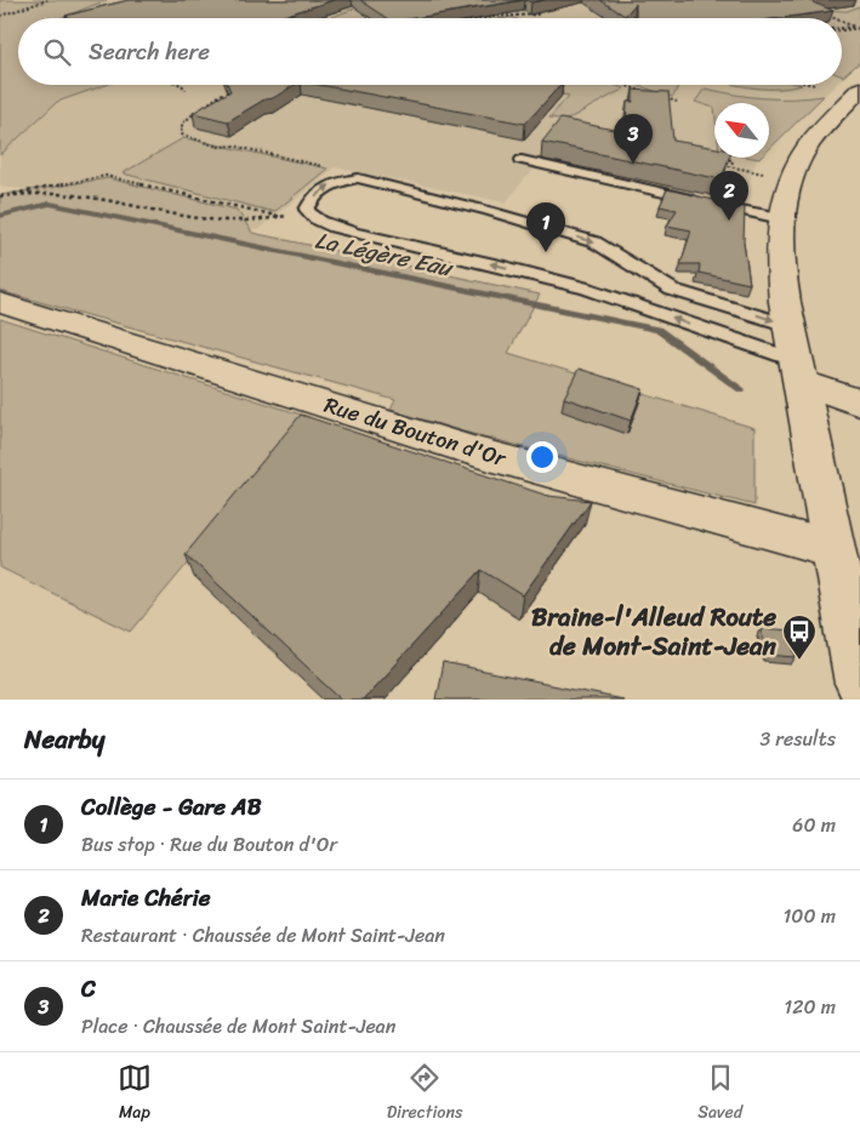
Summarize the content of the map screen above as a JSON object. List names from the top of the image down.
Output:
{
  "streets": {
    "main road": ["Rue du Bouton d'Or"]
  },
  "water": ["La Légère Eau"],
  "places": {
    "bus stop": ["Braine-l'Alleud Route de Mont-Saint-Jean"]
  },
  "north": "top left",
  "page": {
    "search": "Search here",
    "pins": ["3", "2", "1"],
    "heading": ["Nearby", "3 results"],
    "list": [
      {
        "mark": "1",
        "name": "Collège - Gare AB",
        "note": "Bus stop · Rue du Bouton d'Or",
        "value": "60 m"
      },
      {
        "mark": "2",
        "name": "Marie Chérie",
        "note": "Restaurant · Chaussée de Mont Saint-Jean",
        "value": "100 m"
      },
      {
        "mark": "3",
        "name": "C",
        "note": "Place · Chaussée de Mont Saint-Jean",
        "value": "120 m"
      }
    ],
    "nav": ["Map", "Directions", "Saved"]
  }
}
